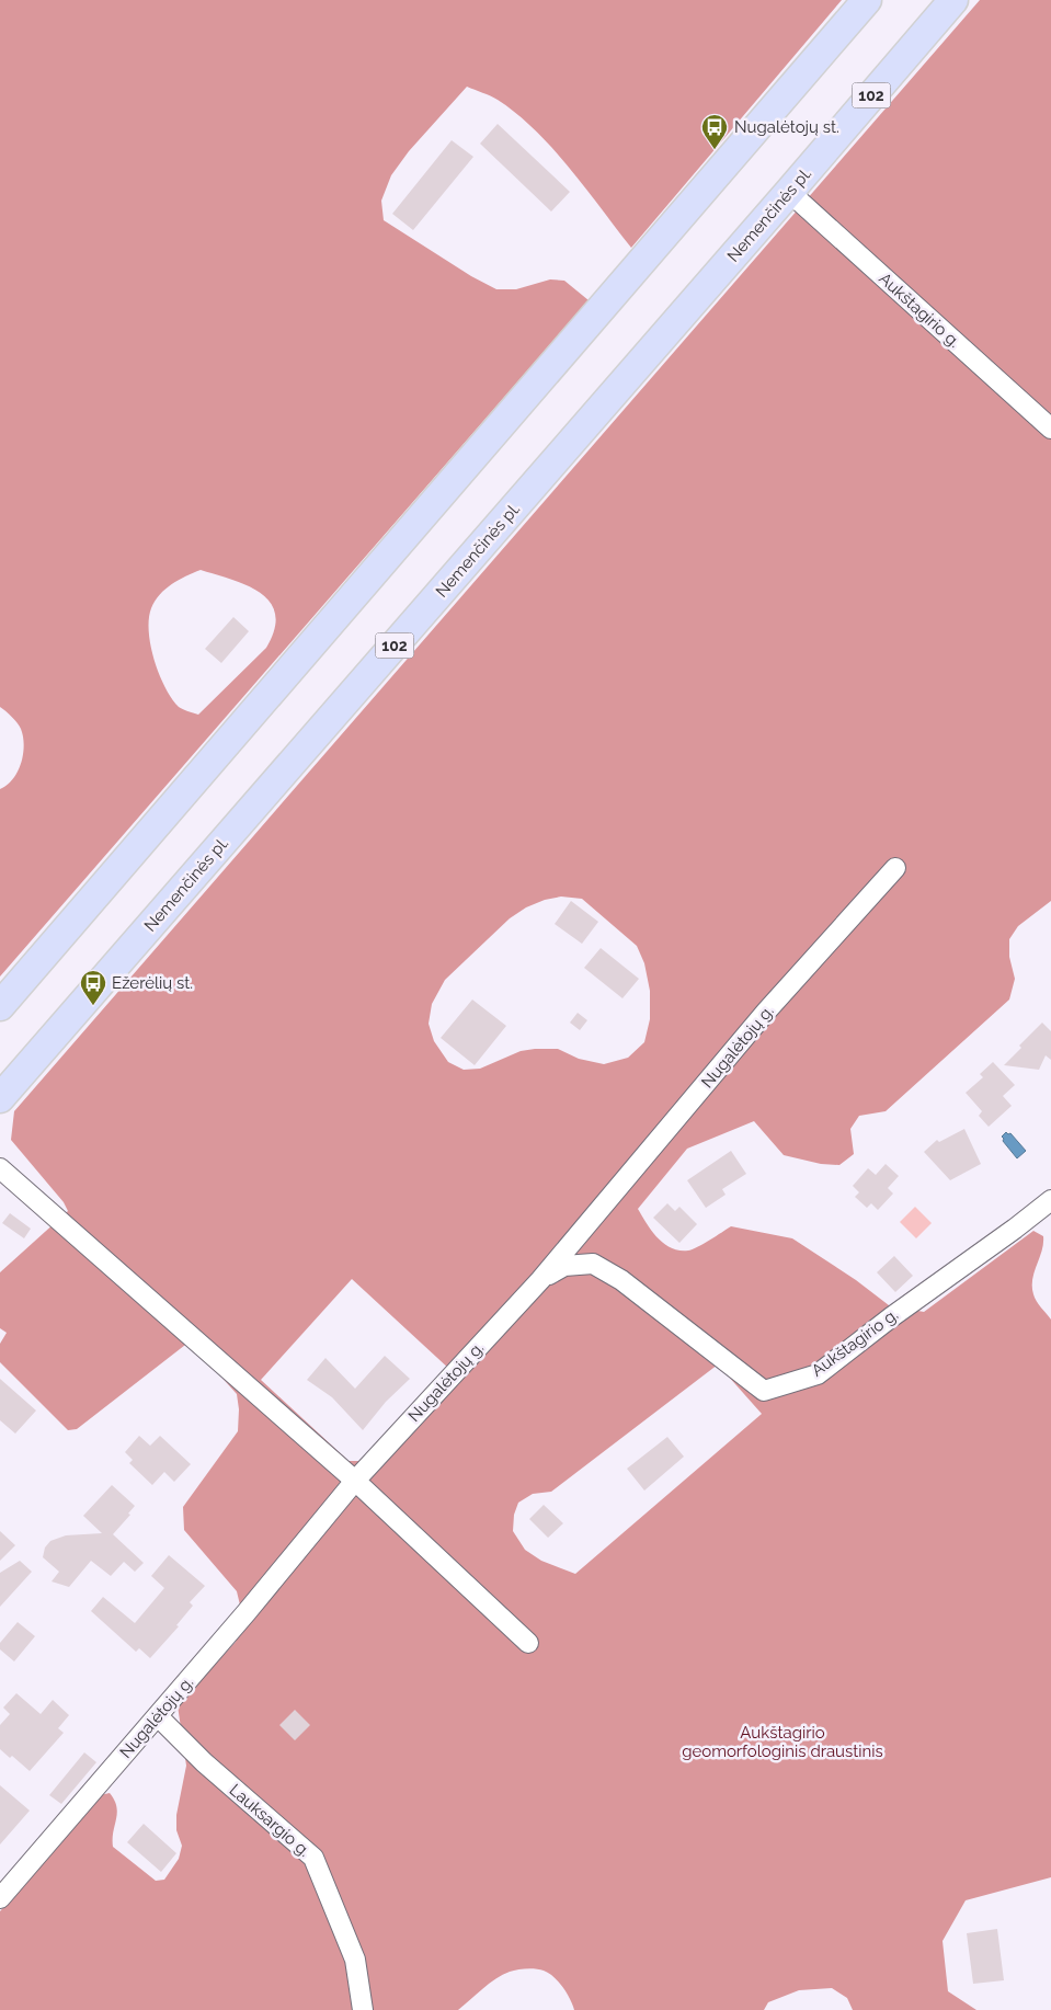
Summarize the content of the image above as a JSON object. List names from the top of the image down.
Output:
{
  "streets": {
    "main road": ["102", "Nemenčinės pl."],
    "street": ["Aukštagirio g.", "Nugalėtojų g.", "Lauksargio g."]
  },
  "crossings": [
    ["Nemenčinės pl.", "Aukštagirio g."],
    ["Aukštagirio g.", "Nugalėtojų g."],
    ["Nugalėtojų g.", "Lauksargio g."]
  ],
  "parks": ["Aukštagirio geomorfologinis draustinis"],
  "places": {
    "bus stop": ["Nugalėtojų st.", "Ežerėlių st."]
  }
}
